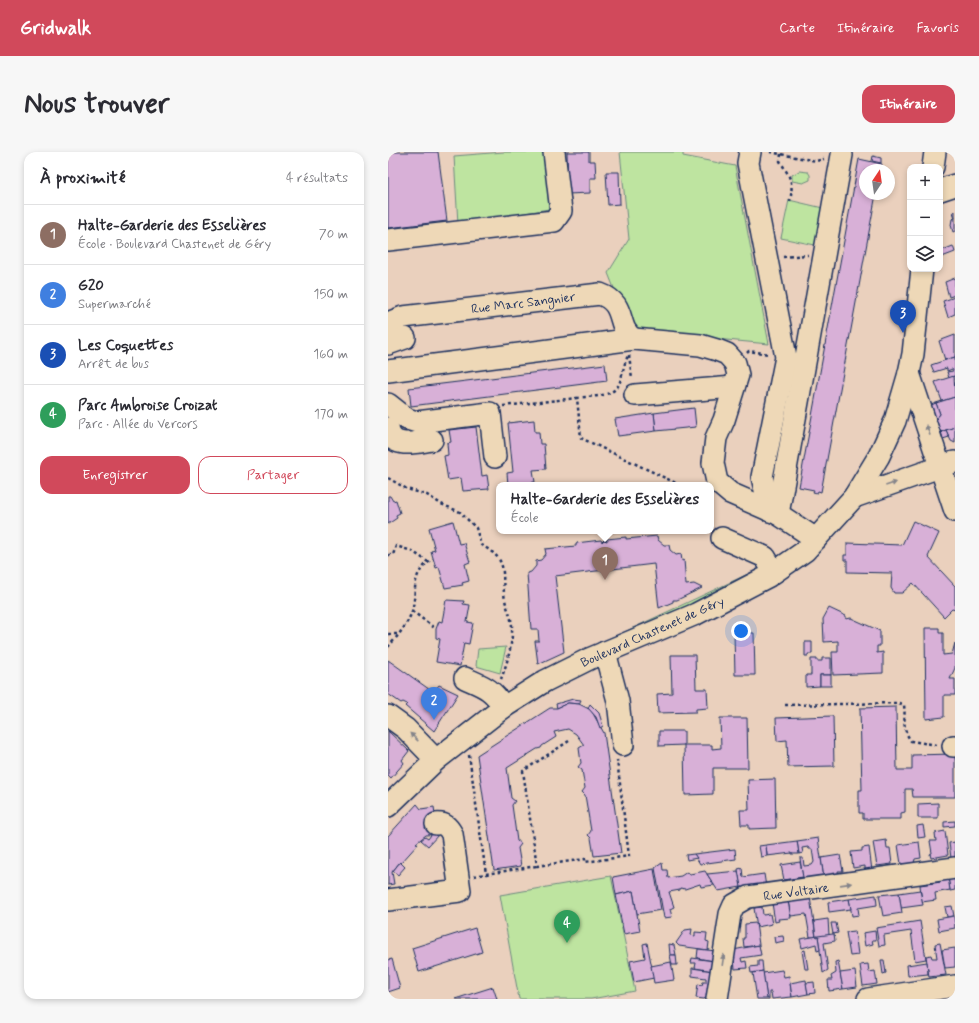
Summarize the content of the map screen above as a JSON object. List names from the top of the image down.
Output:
{
  "streets": {
    "street": ["Rue Marc Sangnier", "Boulevard Chastenet de Géry", "Rue Voltaire"]
  },
  "one_way": ["Rue Voltaire"],
  "north": "top",
  "page": {
    "header": "Gridwalk",
    "nav": ["Carte", "Itinéraire", "Favoris"],
    "buttons": [
      "Itinéraire",
      ["Enregistrer", "Partager"]
    ],
    "title": "Nous trouver",
    "heading": ["À proximité", "4 résultats"],
    "map_buttons": ["+", "−"],
    "list": [
      {
        "mark": "1",
        "name": "Halte-Garderie des Esselières",
        "note": "École · Boulevard Chastenet de Géry",
        "value": "70 m"
      },
      {
        "mark": "2",
        "name": "G20",
        "note": "Supermarché",
        "value": "150 m"
      },
      {
        "mark": "3",
        "name": "Les Coquettes",
        "note": "Arrêt de bus",
        "value": "160 m"
      },
      {
        "mark": "4",
        "name": "Parc Ambroise Croizat",
        "note": "Parc · Allée du Vercors",
        "value": "170 m"
      }
    ],
    "pins": [
      "3",
      "1",
      "2",
      "4"
    ],
    "popup": ["Halte-Garderie des Esselières", "École"]
  }
}
